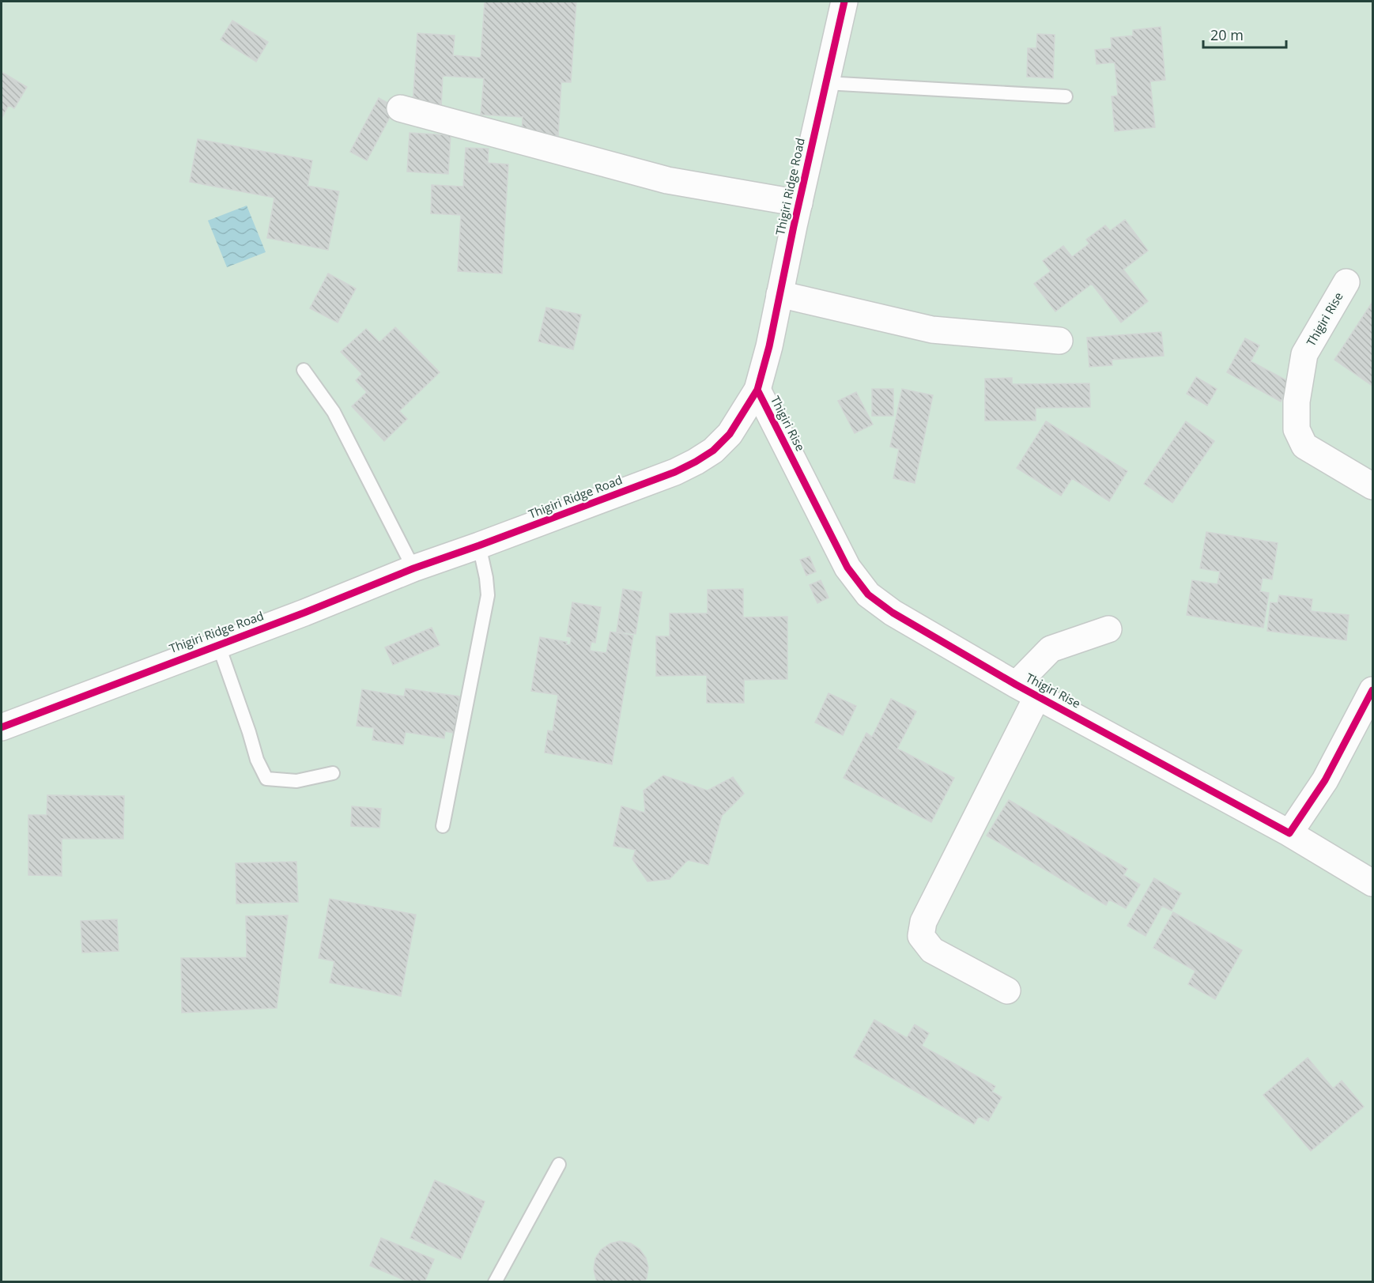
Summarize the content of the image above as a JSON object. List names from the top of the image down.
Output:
{
  "streets": {
    "street": ["Thigiri Ridge Road", "Thigiri Rise"]
  },
  "crossings": [
    ["Thigiri Ridge Road", "Thigiri Rise"]
  ],
  "scale_bar": "20 m"
}
